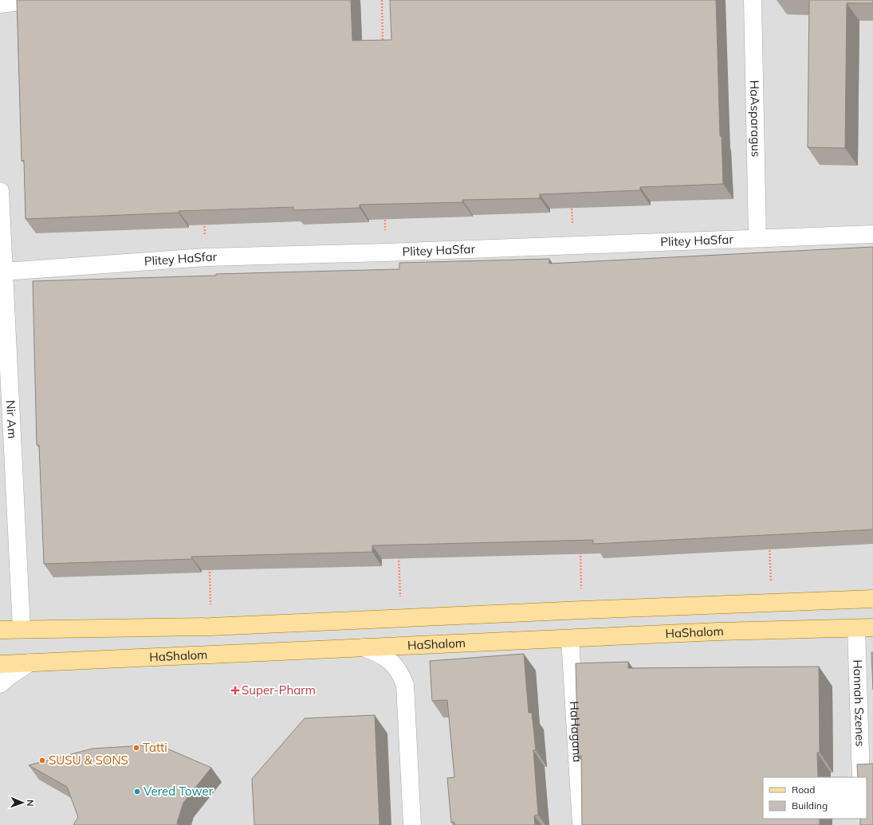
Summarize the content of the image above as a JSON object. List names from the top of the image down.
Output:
{
  "streets": {
    "main road": ["HaShalom"],
    "street": [
      "HaAsparagus",
      "Plitey HaSfar",
      "Nir Am",
      "Hannah Szenes",
      "HaHagana"
    ]
  },
  "crossings": [
    ["HaAsparagus", "Plitey HaSfar"],
    ["Plitey HaSfar", "Nir Am"],
    ["HaShalom", "Hannah Szenes"],
    ["HaShalom", "HaHagana"]
  ],
  "places": {
    "health": ["Super-Pharm"],
    "other": ["Tatti", "SUSU & SONS", "Vered Tower"]
  },
  "legend": ["Road", "Building"],
  "north": "right"
}
